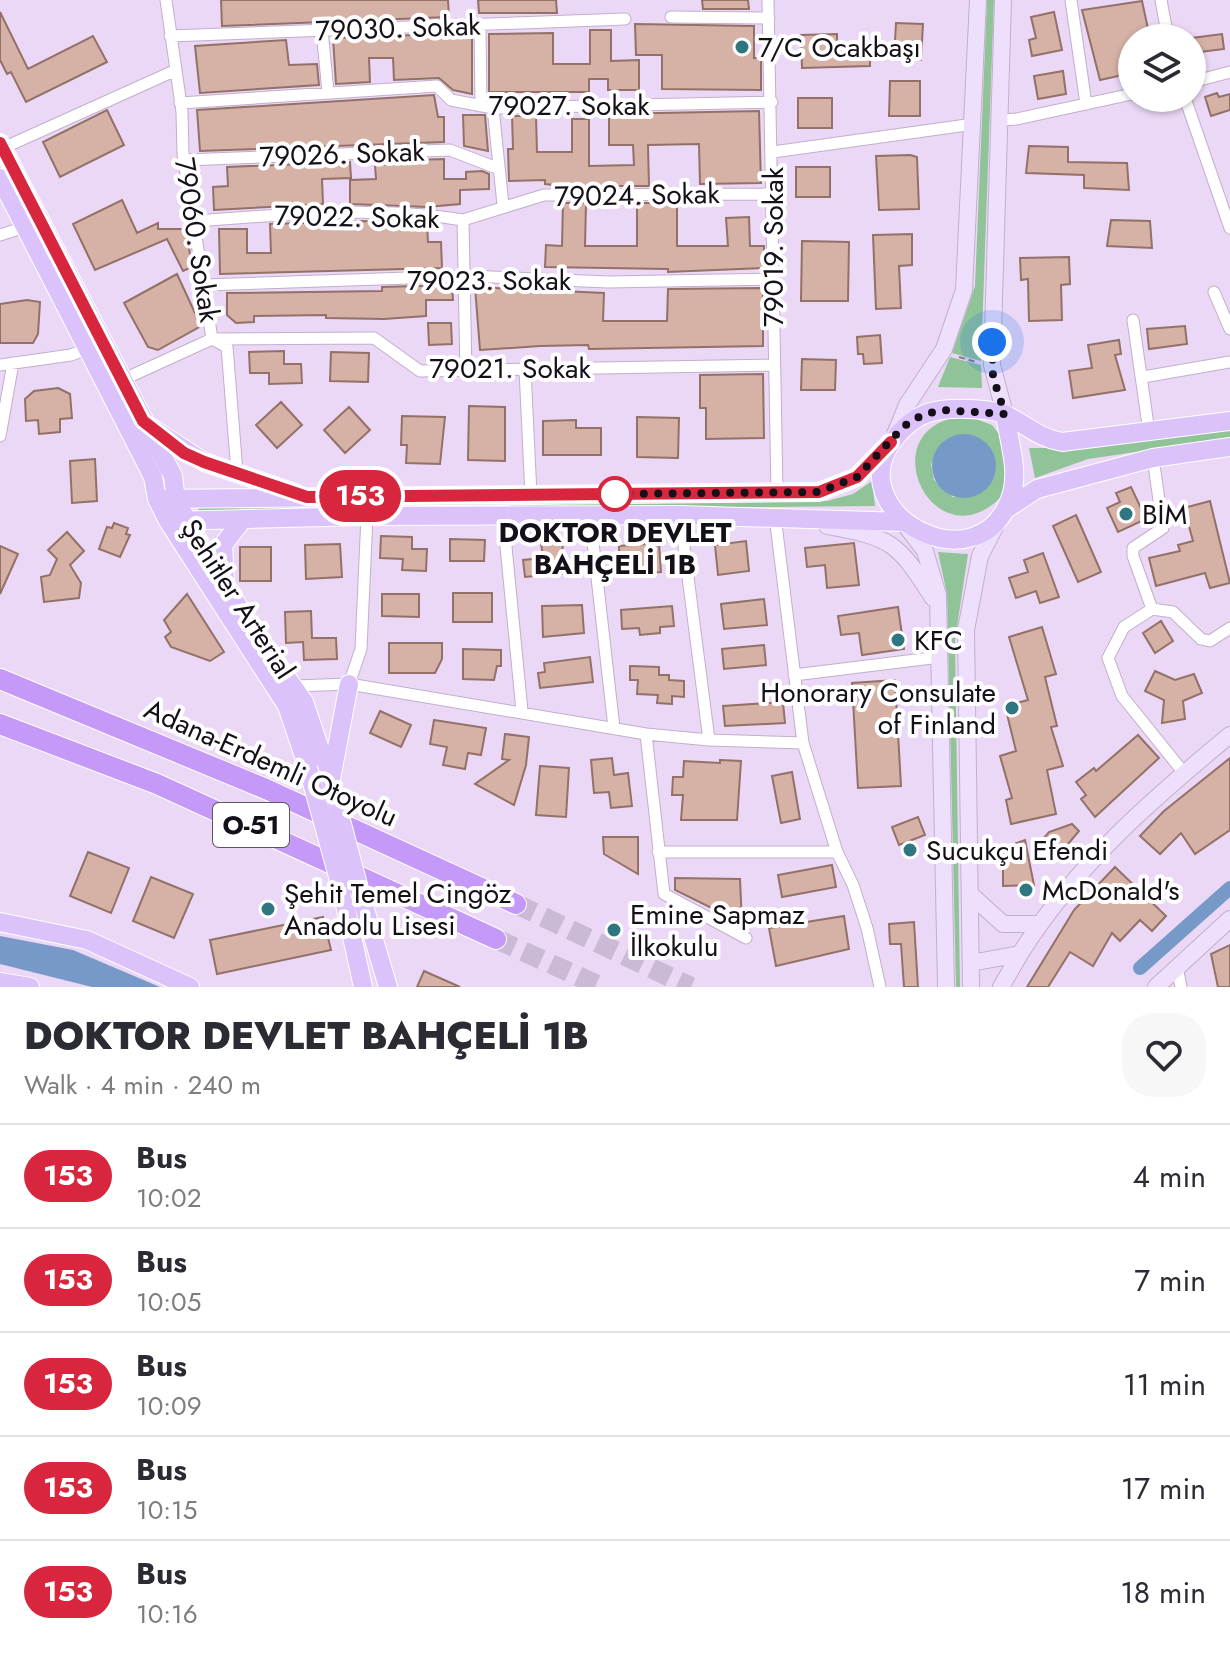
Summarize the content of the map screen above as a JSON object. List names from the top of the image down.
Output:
{
  "streets": {
    "highway": ["Adana-Erdemli Otoyolu", "O-51"],
    "main road": ["Şehitler Arterial"],
    "street": [
      "79030. Sokak",
      "79027. Sokak",
      "79026. Sokak",
      "79024. Sokak",
      "79022. Sokak",
      "79060. Sokak",
      "79019. Sokak",
      "79023. Sokak",
      "79021. Sokak"
    ]
  },
  "crossings": [
    ["79030. Sokak", "79060. Sokak"],
    ["79027. Sokak", "79060. Sokak"],
    ["79027. Sokak", "79019. Sokak"],
    ["79026. Sokak", "79060. Sokak"],
    ["79024. Sokak", "79022. Sokak"],
    ["79024. Sokak", "79019. Sokak"],
    ["79022. Sokak", "79060. Sokak"],
    ["79022. Sokak", "79023. Sokak"],
    ["79022. Sokak", "79021. Sokak"],
    ["79060. Sokak", "79023. Sokak"],
    ["79060. Sokak", "79021. Sokak"],
    ["79019. Sokak", "79023. Sokak"],
    ["79019. Sokak", "79021. Sokak"],
    ["79021. Sokak", "Şehitler Arterial"]
  ],
  "places": [
    "7/C Ocakbaşı",
    "DOKTOR DEVLET BAHÇELİ 1B",
    "BİM",
    "KFC",
    "Honorary Consulate of Finland",
    "Sucukçu Efendi",
    "McDonald's",
    "Şehit Temel Cingöz Anadolu Lisesi",
    "Emine Sapmaz İlkokulu"
  ],
  "lines": ["bus line 153"],
  "page": {
    "on_map": "153",
    "heading": ["DOKTOR DEVLET BAHÇELİ 1B", "Walk · 4 min · 240 m"],
    "list": [
      {
        "mark": "153",
        "name": "Bus",
        "note": "10:02",
        "value": "4 min"
      },
      {
        "mark": "153",
        "name": "Bus",
        "note": "10:05",
        "value": "7 min"
      },
      {
        "mark": "153",
        "name": "Bus",
        "note": "10:09",
        "value": "11 min"
      },
      {
        "mark": "153",
        "name": "Bus",
        "note": "10:15",
        "value": "17 min"
      },
      {
        "mark": "153",
        "name": "Bus",
        "note": "10:16",
        "value": "18 min"
      }
    ]
  }
}
